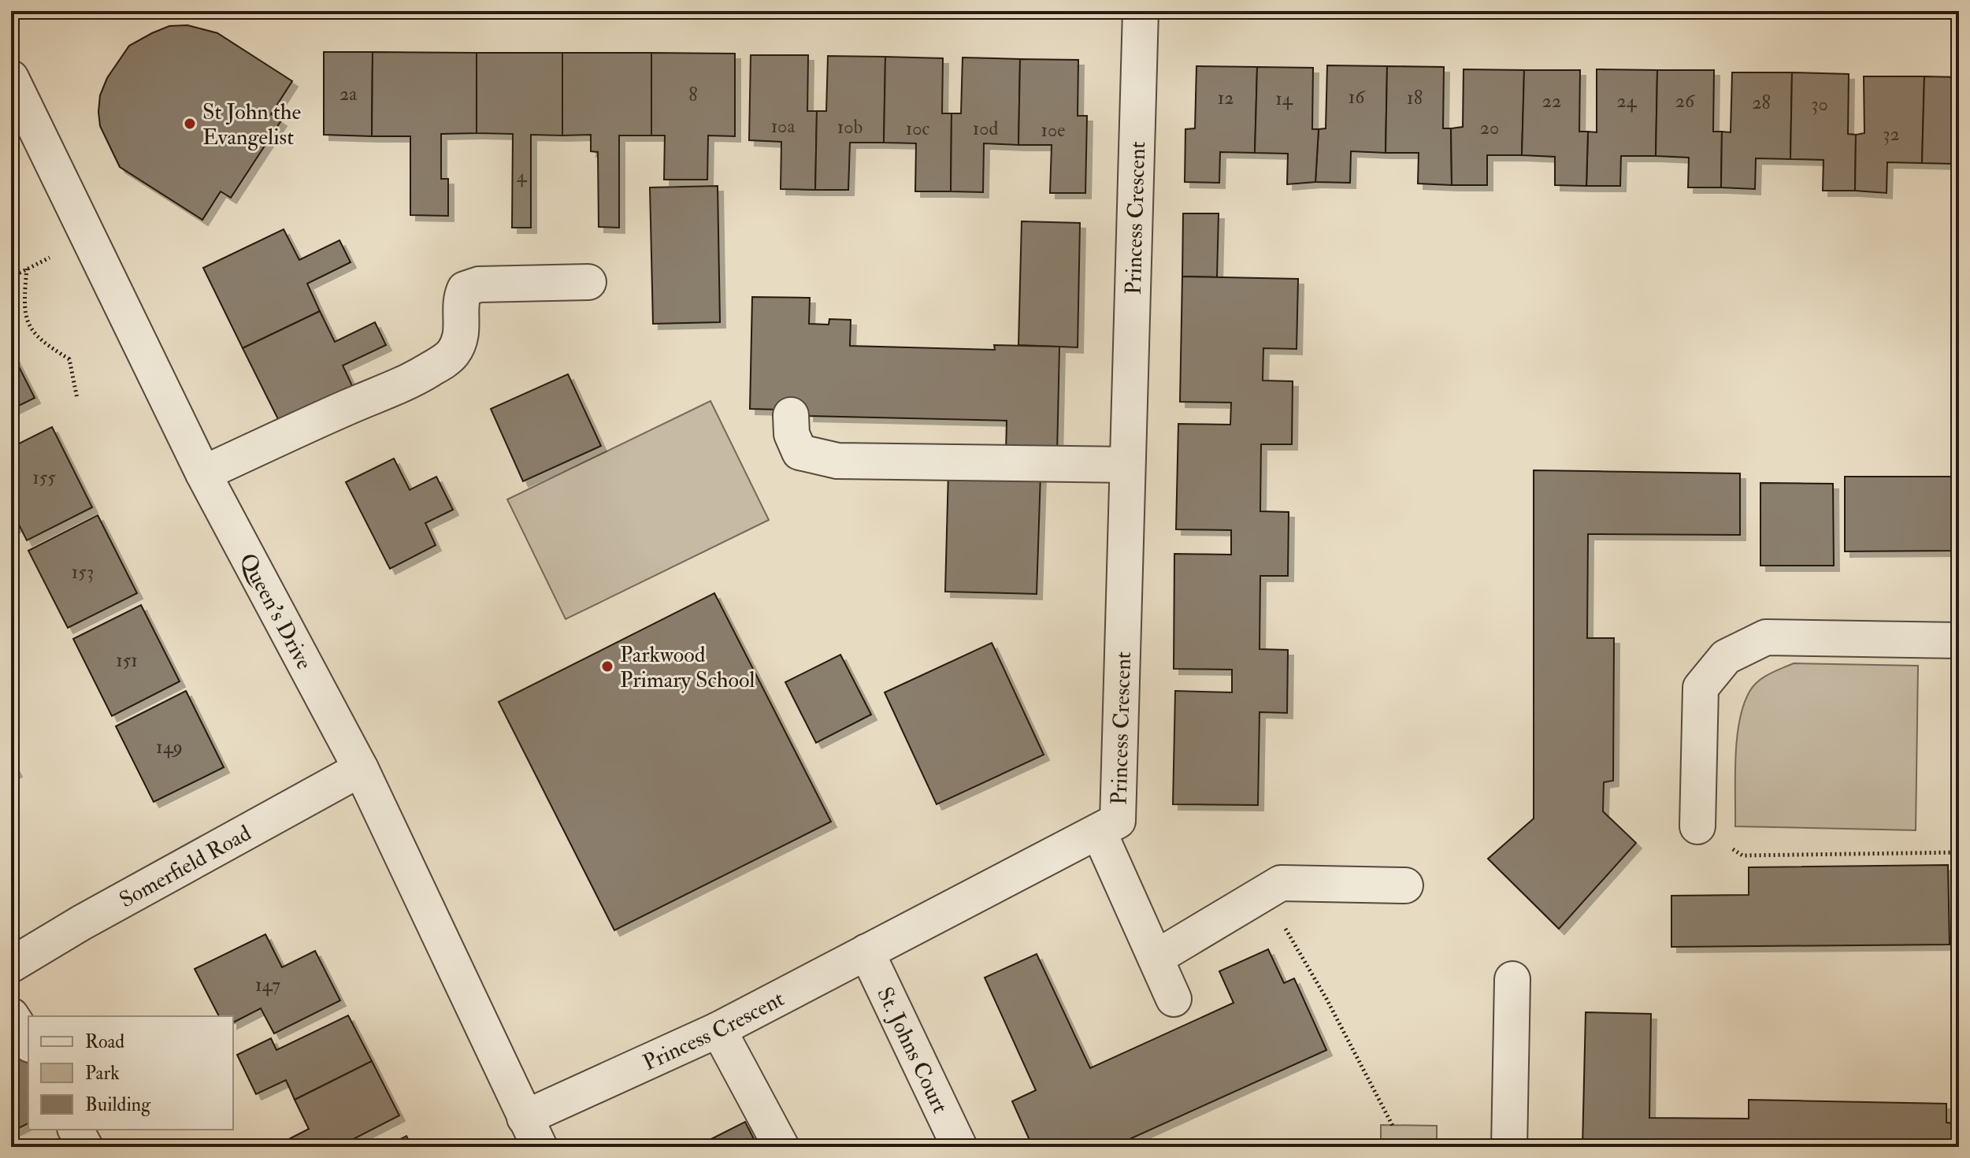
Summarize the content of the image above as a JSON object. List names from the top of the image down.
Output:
{
  "streets": {
    "street": [
      "Princess Crescent",
      "Queen's Drive",
      "Somerfield Road",
      "St. Johns Court"
    ]
  },
  "crossings": [
    ["Princess Crescent", "Queen's Drive"],
    ["Princess Crescent", "St. Johns Court"],
    ["Queen's Drive", "Somerfield Road"]
  ],
  "places": ["St John the Evangelist", "Parkwood Primary School"],
  "house_numbers": [
    "2a",
    "8",
    "16",
    "12",
    "18",
    "14",
    "22",
    "24",
    "26",
    "28",
    "30",
    "10a",
    "10b",
    "20",
    "10c",
    "10d",
    "10e",
    "32",
    "4",
    "155",
    "153",
    "151",
    "149",
    "147"
  ],
  "legend": ["Road", "Park", "Building"]
}
